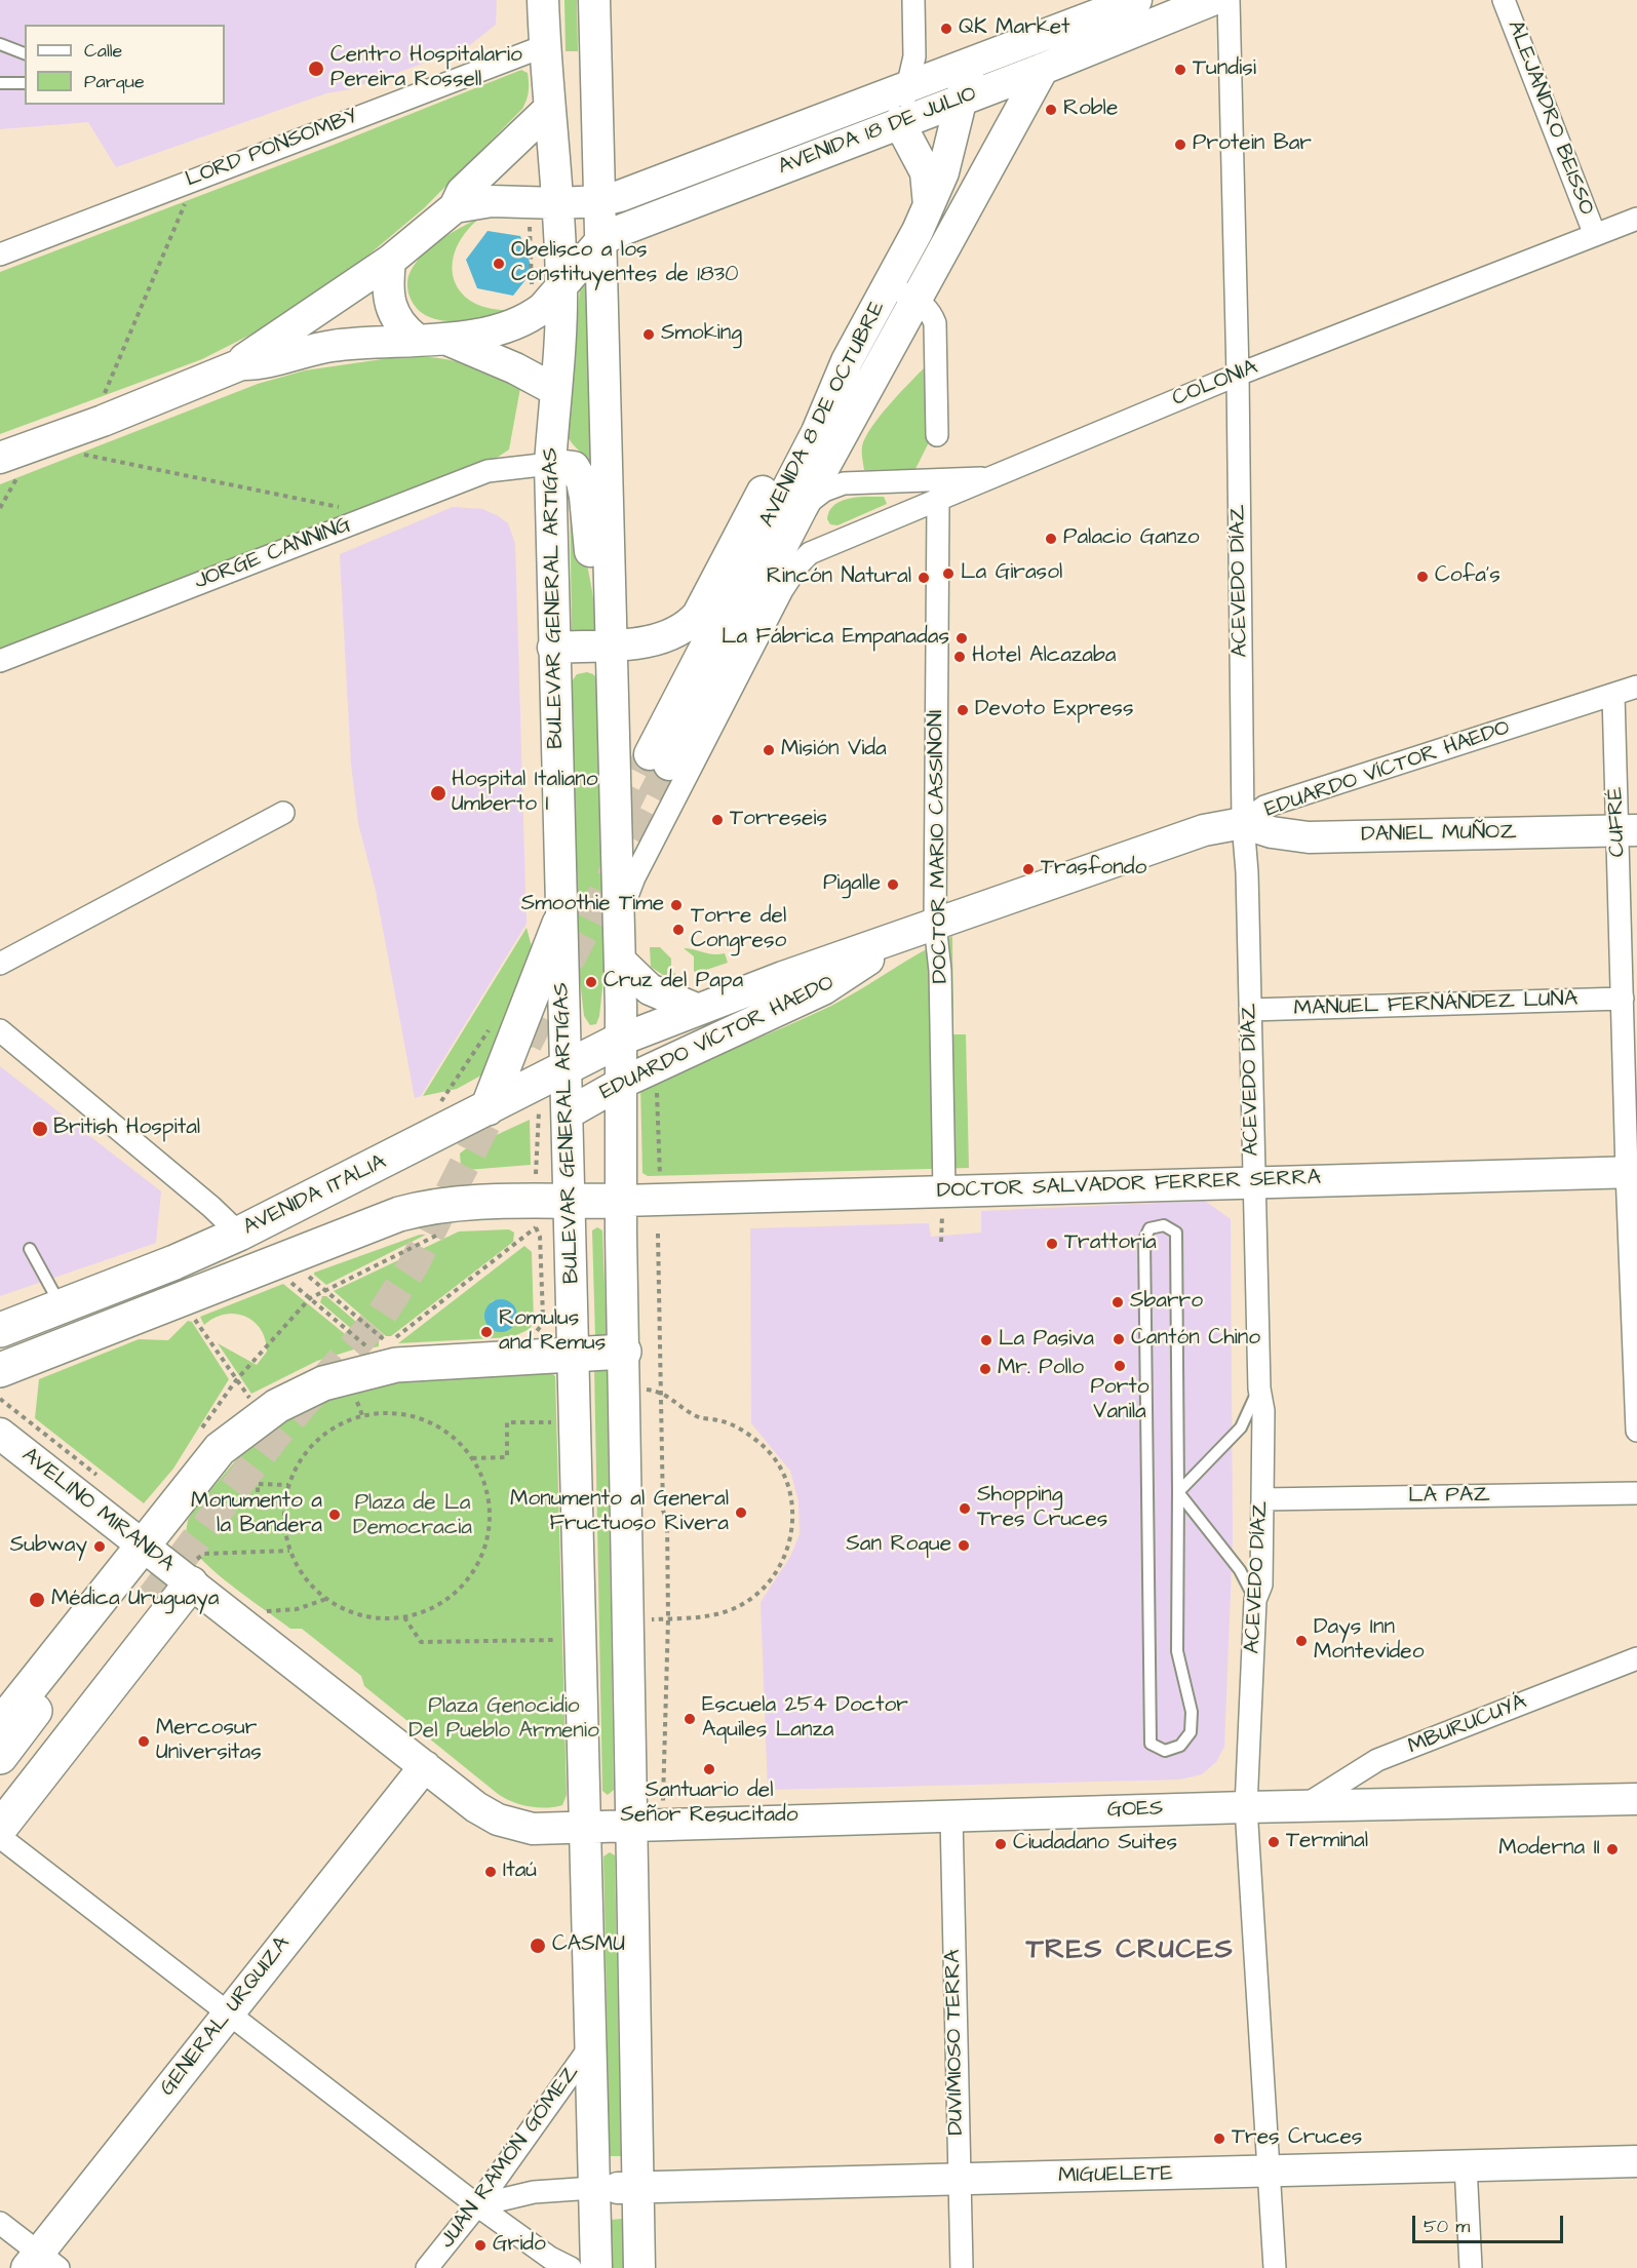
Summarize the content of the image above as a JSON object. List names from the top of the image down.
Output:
{
  "streets": {
    "main road": [
      "AVENIDA 18 DE JULIO",
      "AVENIDA 8 DE OCTUBRE",
      "BULEVAR GENERAL ARTIGAS",
      "EDUARDO VÍCTOR HAEDO",
      "DANIEL MUÑOZ",
      "DOCTOR SALVADOR FERRER SERRA",
      "AVENIDA ITALIA",
      "AVELINO MIRANDA",
      "GOES",
      "GENERAL URQUIZA",
      "MIGUELETE"
    ],
    "street": [
      "ALEJANDRO BEISSO",
      "LORD PONSOMBY",
      "COLONIA",
      "JORGE CANNING",
      "ACEVEDO DÍAZ",
      "CUFRÉ",
      "DOCTOR MARIO CASSINONI",
      "MANUEL FERNÁNDEZ LUNA",
      "LA PAZ",
      "MBURUCUYÁ",
      "DUVIMIOSO TERRA",
      "JUAN RAMÓN GÓMEZ"
    ]
  },
  "crossings": [
    ["ALEJANDRO BEISSO", "COLONIA"],
    ["AVENIDA 18 DE JULIO", "AVENIDA 8 DE OCTUBRE"],
    ["AVENIDA 18 DE JULIO", "BULEVAR GENERAL ARTIGAS"],
    ["LORD PONSOMBY", "BULEVAR GENERAL ARTIGAS"],
    ["COLONIA", "AVENIDA 8 DE OCTUBRE"],
    ["COLONIA", "ACEVEDO DÍAZ"],
    ["COLONIA", "DOCTOR MARIO CASSINONI"],
    ["JORGE CANNING", "BULEVAR GENERAL ARTIGAS"],
    ["ACEVEDO DÍAZ", "EDUARDO VÍCTOR HAEDO"],
    ["ACEVEDO DÍAZ", "DANIEL MUÑOZ"],
    ["ACEVEDO DÍAZ", "MANUEL FERNÁNDEZ LUNA"],
    ["ACEVEDO DÍAZ", "DOCTOR SALVADOR FERRER SERRA"],
    ["ACEVEDO DÍAZ", "LA PAZ"],
    ["ACEVEDO DÍAZ", "GOES"],
    ["ACEVEDO DÍAZ", "MIGUELETE"],
    ["BULEVAR GENERAL ARTIGAS", "EDUARDO VÍCTOR HAEDO"],
    ["BULEVAR GENERAL ARTIGAS", "AVENIDA ITALIA"],
    ["BULEVAR GENERAL ARTIGAS", "AVELINO MIRANDA"],
    ["BULEVAR GENERAL ARTIGAS", "JUAN RAMÓN GÓMEZ"],
    ["BULEVAR GENERAL ARTIGAS", "MIGUELETE"],
    ["EDUARDO VÍCTOR HAEDO", "CUFRÉ"],
    ["EDUARDO VÍCTOR HAEDO", "DANIEL MUÑOZ"],
    ["EDUARDO VÍCTOR HAEDO", "DOCTOR MARIO CASSINONI"],
    ["EDUARDO VÍCTOR HAEDO", "AVENIDA ITALIA"],
    ["CUFRÉ", "DANIEL MUÑOZ"],
    ["CUFRÉ", "MANUEL FERNÁNDEZ LUNA"],
    ["CUFRÉ", "DOCTOR SALVADOR FERRER SERRA"],
    ["DOCTOR MARIO CASSINONI", "DOCTOR SALVADOR FERRER SERRA"],
    ["DOCTOR SALVADOR FERRER SERRA", "AVENIDA ITALIA"],
    ["AVELINO MIRANDA", "GOES"],
    ["AVELINO MIRANDA", "GENERAL URQUIZA"],
    ["MBURUCUYÁ", "GOES"],
    ["GOES", "DUVIMIOSO TERRA"],
    ["DUVIMIOSO TERRA", "MIGUELETE"]
  ],
  "districts": ["TRES CRUCES"],
  "parks": ["Plaza de La Democracia", "Plaza Genocidio Del Pueblo Armenio"],
  "places": [
    "QK Market",
    "Centro Hospitalario Pereira Rossell",
    "Tundisi",
    "Roble",
    "Protein Bar",
    "Obelisco a los Constituyentes de 1830",
    "Smoking",
    "Palacio Ganzo",
    "La Girasol",
    "Cofa's",
    "Rincón Natural",
    "La Fábrica Empanadas",
    "Hotel Alcazaba",
    "Devoto Express",
    "Misión Vida",
    "Hospital Italiano Umberto I",
    "Torreseis",
    "Trasfondo",
    "Pigalle",
    "Smoothie Time",
    "Torre del Congreso",
    "Cruz del Papa",
    "British Hospital",
    "Trattoria",
    "Sbarro",
    "Romulus and Remus",
    "Cantón Chino",
    "La Pasiva",
    "Porto Vanila",
    "Mr. Pollo",
    "Shopping Tres Cruces",
    "Monumento al General Fructuoso Rivera",
    "Monumento a la Bandera",
    "San Roque",
    "Subway",
    "Médica Uruguaya",
    "Days Inn Montevideo",
    "Escuela 254 Doctor Aquiles Lanza",
    "Mercosur Universitas",
    "Santuario del Señor Resucitado",
    "Terminal",
    "Ciudadano Suites",
    "Moderna II",
    "Itaú",
    "CASMU",
    "Tres Cruces",
    "Grido"
  ],
  "legend": ["Calle", "Parque"],
  "scale_bar": "50 m"
}
